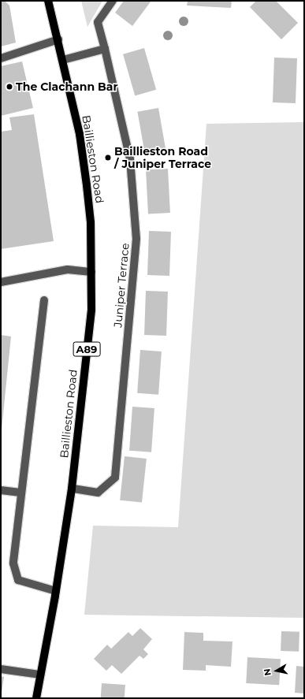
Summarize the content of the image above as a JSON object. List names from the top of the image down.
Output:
{
  "streets": {
    "main road": ["Baillieston Road", "A89"],
    "street": ["Juniper Terrace"]
  },
  "crossings": [
    ["Baillieston Road", "Juniper Terrace"]
  ],
  "places": ["The Clachann Bar", "Baillieston Road / Juniper Terrace"],
  "north": "left"
}
